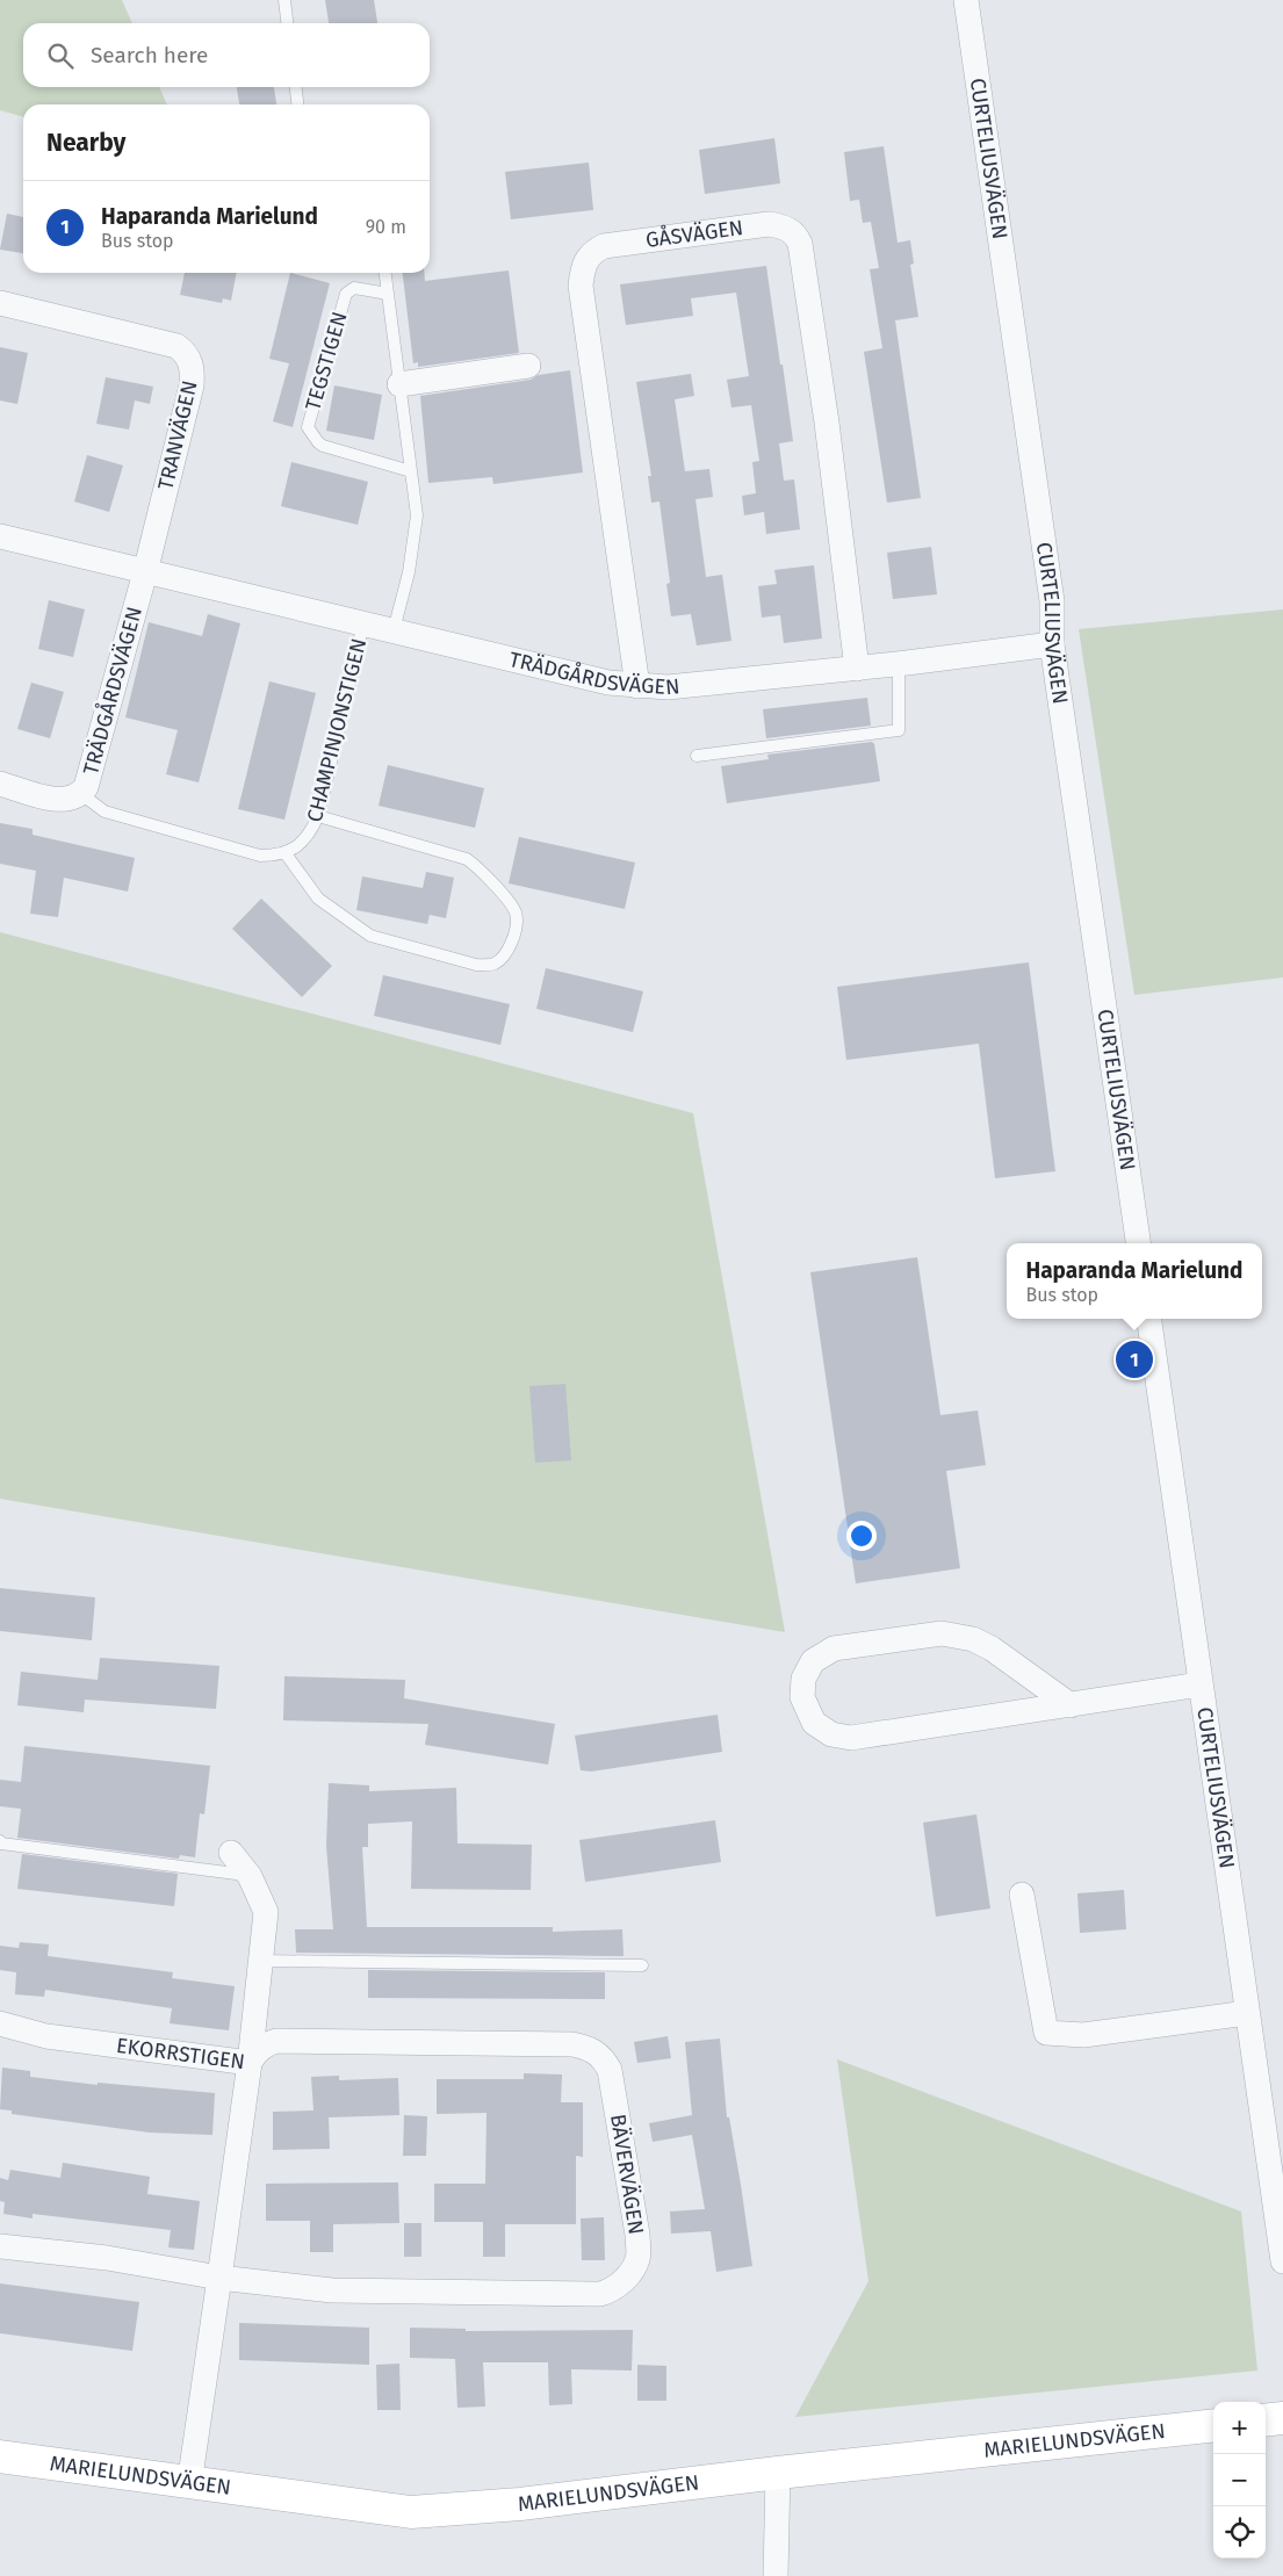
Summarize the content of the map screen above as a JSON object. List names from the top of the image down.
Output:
{
  "streets": {
    "street": [
      "CURTELIUSVÄGEN",
      "GÅSVÄGEN",
      "TRANVÄGEN",
      "TRÄDGÅRDSVÄGEN",
      "EKORRSTIGEN",
      "BÄVERVÄGEN",
      "MARIELUNDSVÄGEN"
    ],
    "lane": ["TEGSTIGEN", "CHAMPINJONSTIGEN"]
  },
  "crossings": [
    ["CURTELIUSVÄGEN", "TRÄDGÅRDSVÄGEN"],
    ["GÅSVÄGEN", "TRÄDGÅRDSVÄGEN"],
    ["TRANVÄGEN", "TRÄDGÅRDSVÄGEN"],
    ["TRÄDGÅRDSVÄGEN", "CHAMPINJONSTIGEN"],
    ["EKORRSTIGEN", "BÄVERVÄGEN"],
    ["EKORRSTIGEN", "MARIELUNDSVÄGEN"]
  ],
  "page": {
    "search": "Search here",
    "heading": "Nearby",
    "list": [
      {
        "mark": "1",
        "name": "Haparanda Marielund",
        "note": "Bus stop",
        "value": "90 m"
      }
    ],
    "popup": ["Haparanda Marielund", "Bus stop"],
    "pins": "1",
    "map_buttons": ["+", "−"]
  }
}
